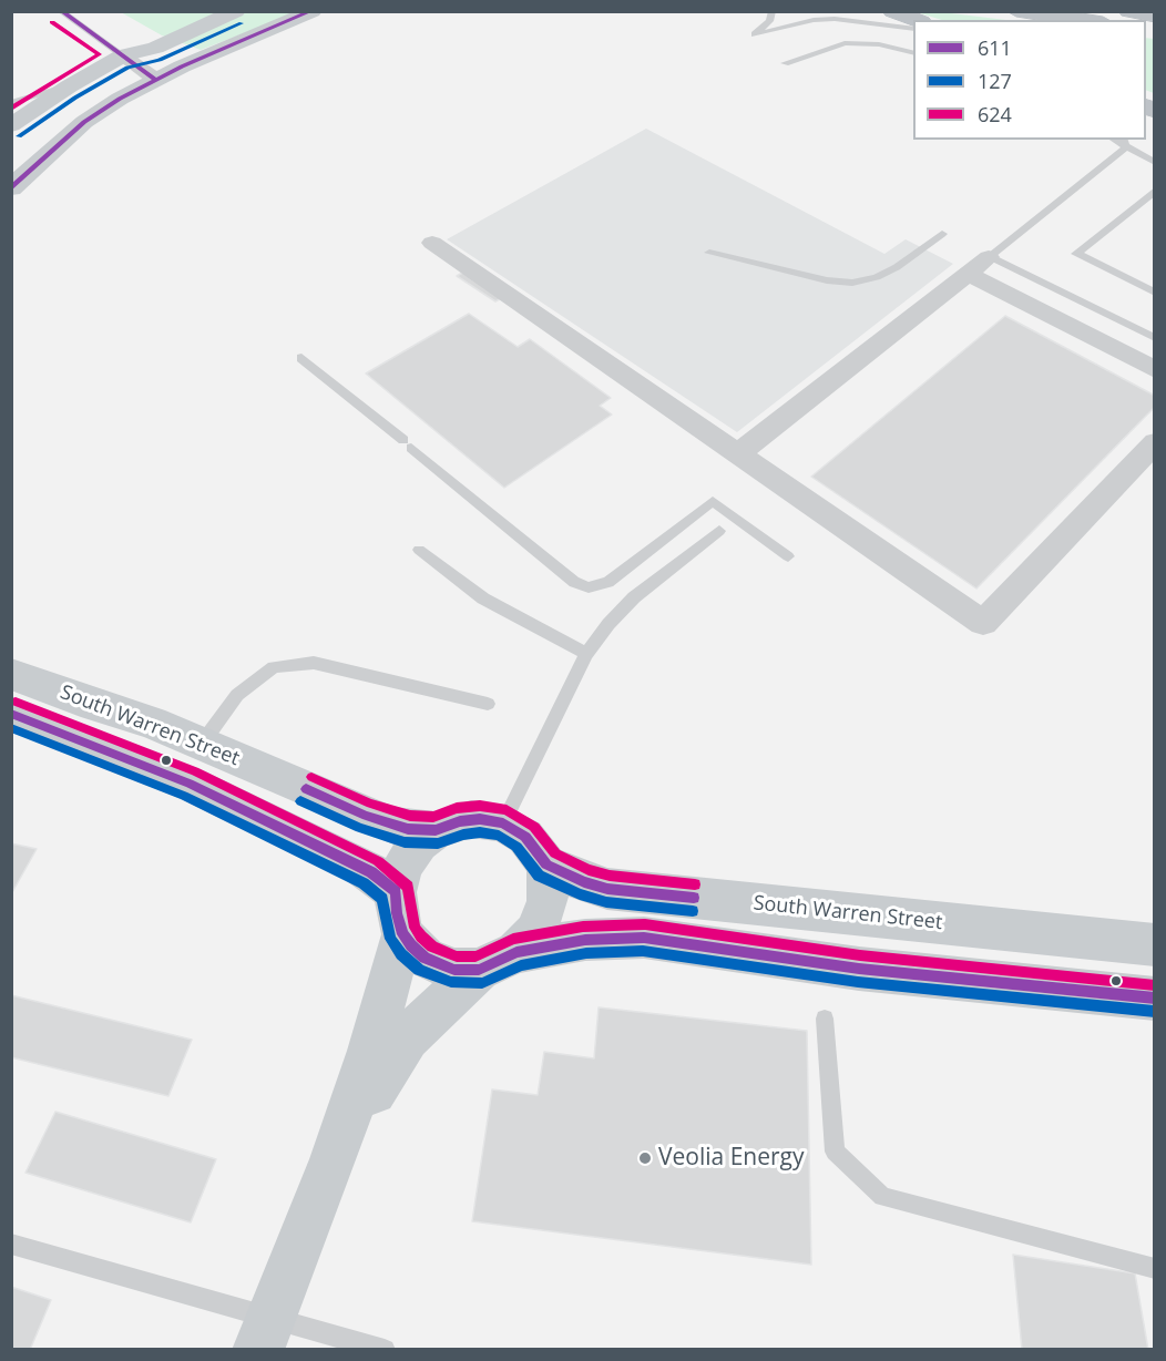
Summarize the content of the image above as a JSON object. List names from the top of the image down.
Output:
{
  "streets": {
    "main road": ["South Warren Street"]
  },
  "places": ["Veolia Energy"],
  "lines": ["transit line 611", "transit line 624", "transit line 127"],
  "legend": ["611", "127", "624"]
}
